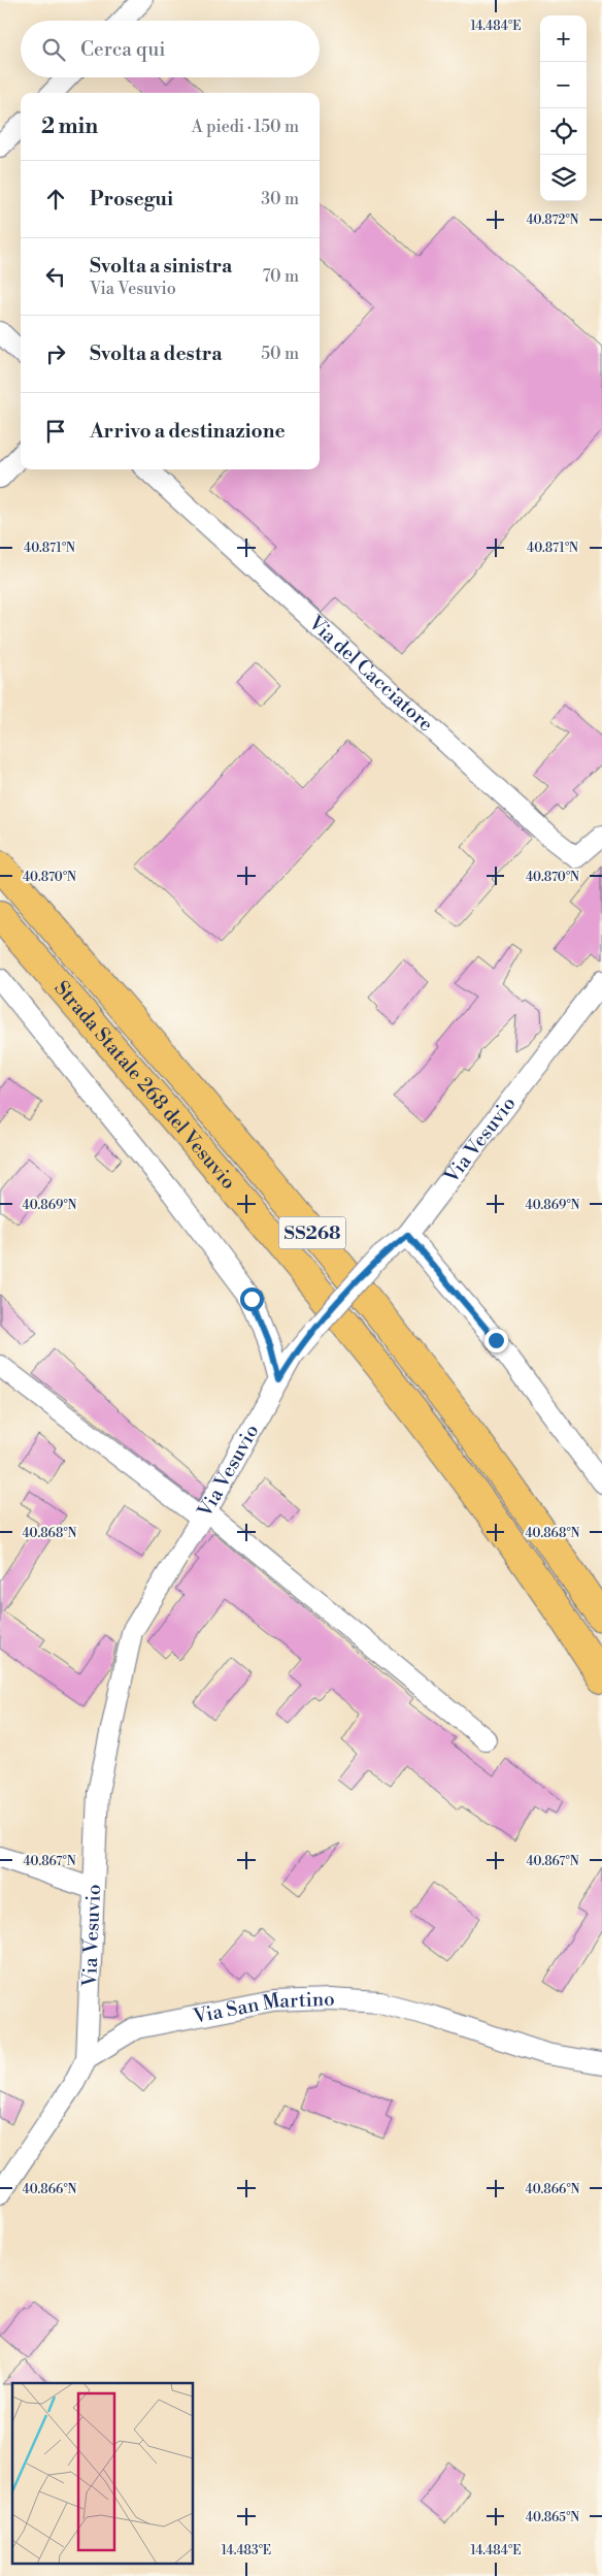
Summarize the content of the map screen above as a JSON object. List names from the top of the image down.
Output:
{
  "streets": {
    "highway": ["Strada Statale 268 del Vesuvio", "SS268"],
    "street": ["Via del Cacciatore", "Via Vesuvio", "Via San Martino"]
  },
  "crossings": [
    ["Via Vesuvio", "Via San Martino"]
  ],
  "page": {
    "map_buttons": ["+", "−"],
    "search": "Cerca qui",
    "heading": ["2 min", "A piedi · 150 m"],
    "list": [
      ["Prosegui", "30 m"],
      ["Svolta a sinistra", "Via Vesuvio", "70 m"],
      ["Svolta a destra", "50 m"],
      "Arrivo a destinazione"
    ]
  },
  "coordinates": [
    "14.484°E",
    "40.872°N",
    "40.871°N",
    "40.870°N",
    "40.869°N",
    "40.868°N",
    "40.867°N",
    "40.866°N",
    "40.865°N",
    "14.483°E"
  ]
}
